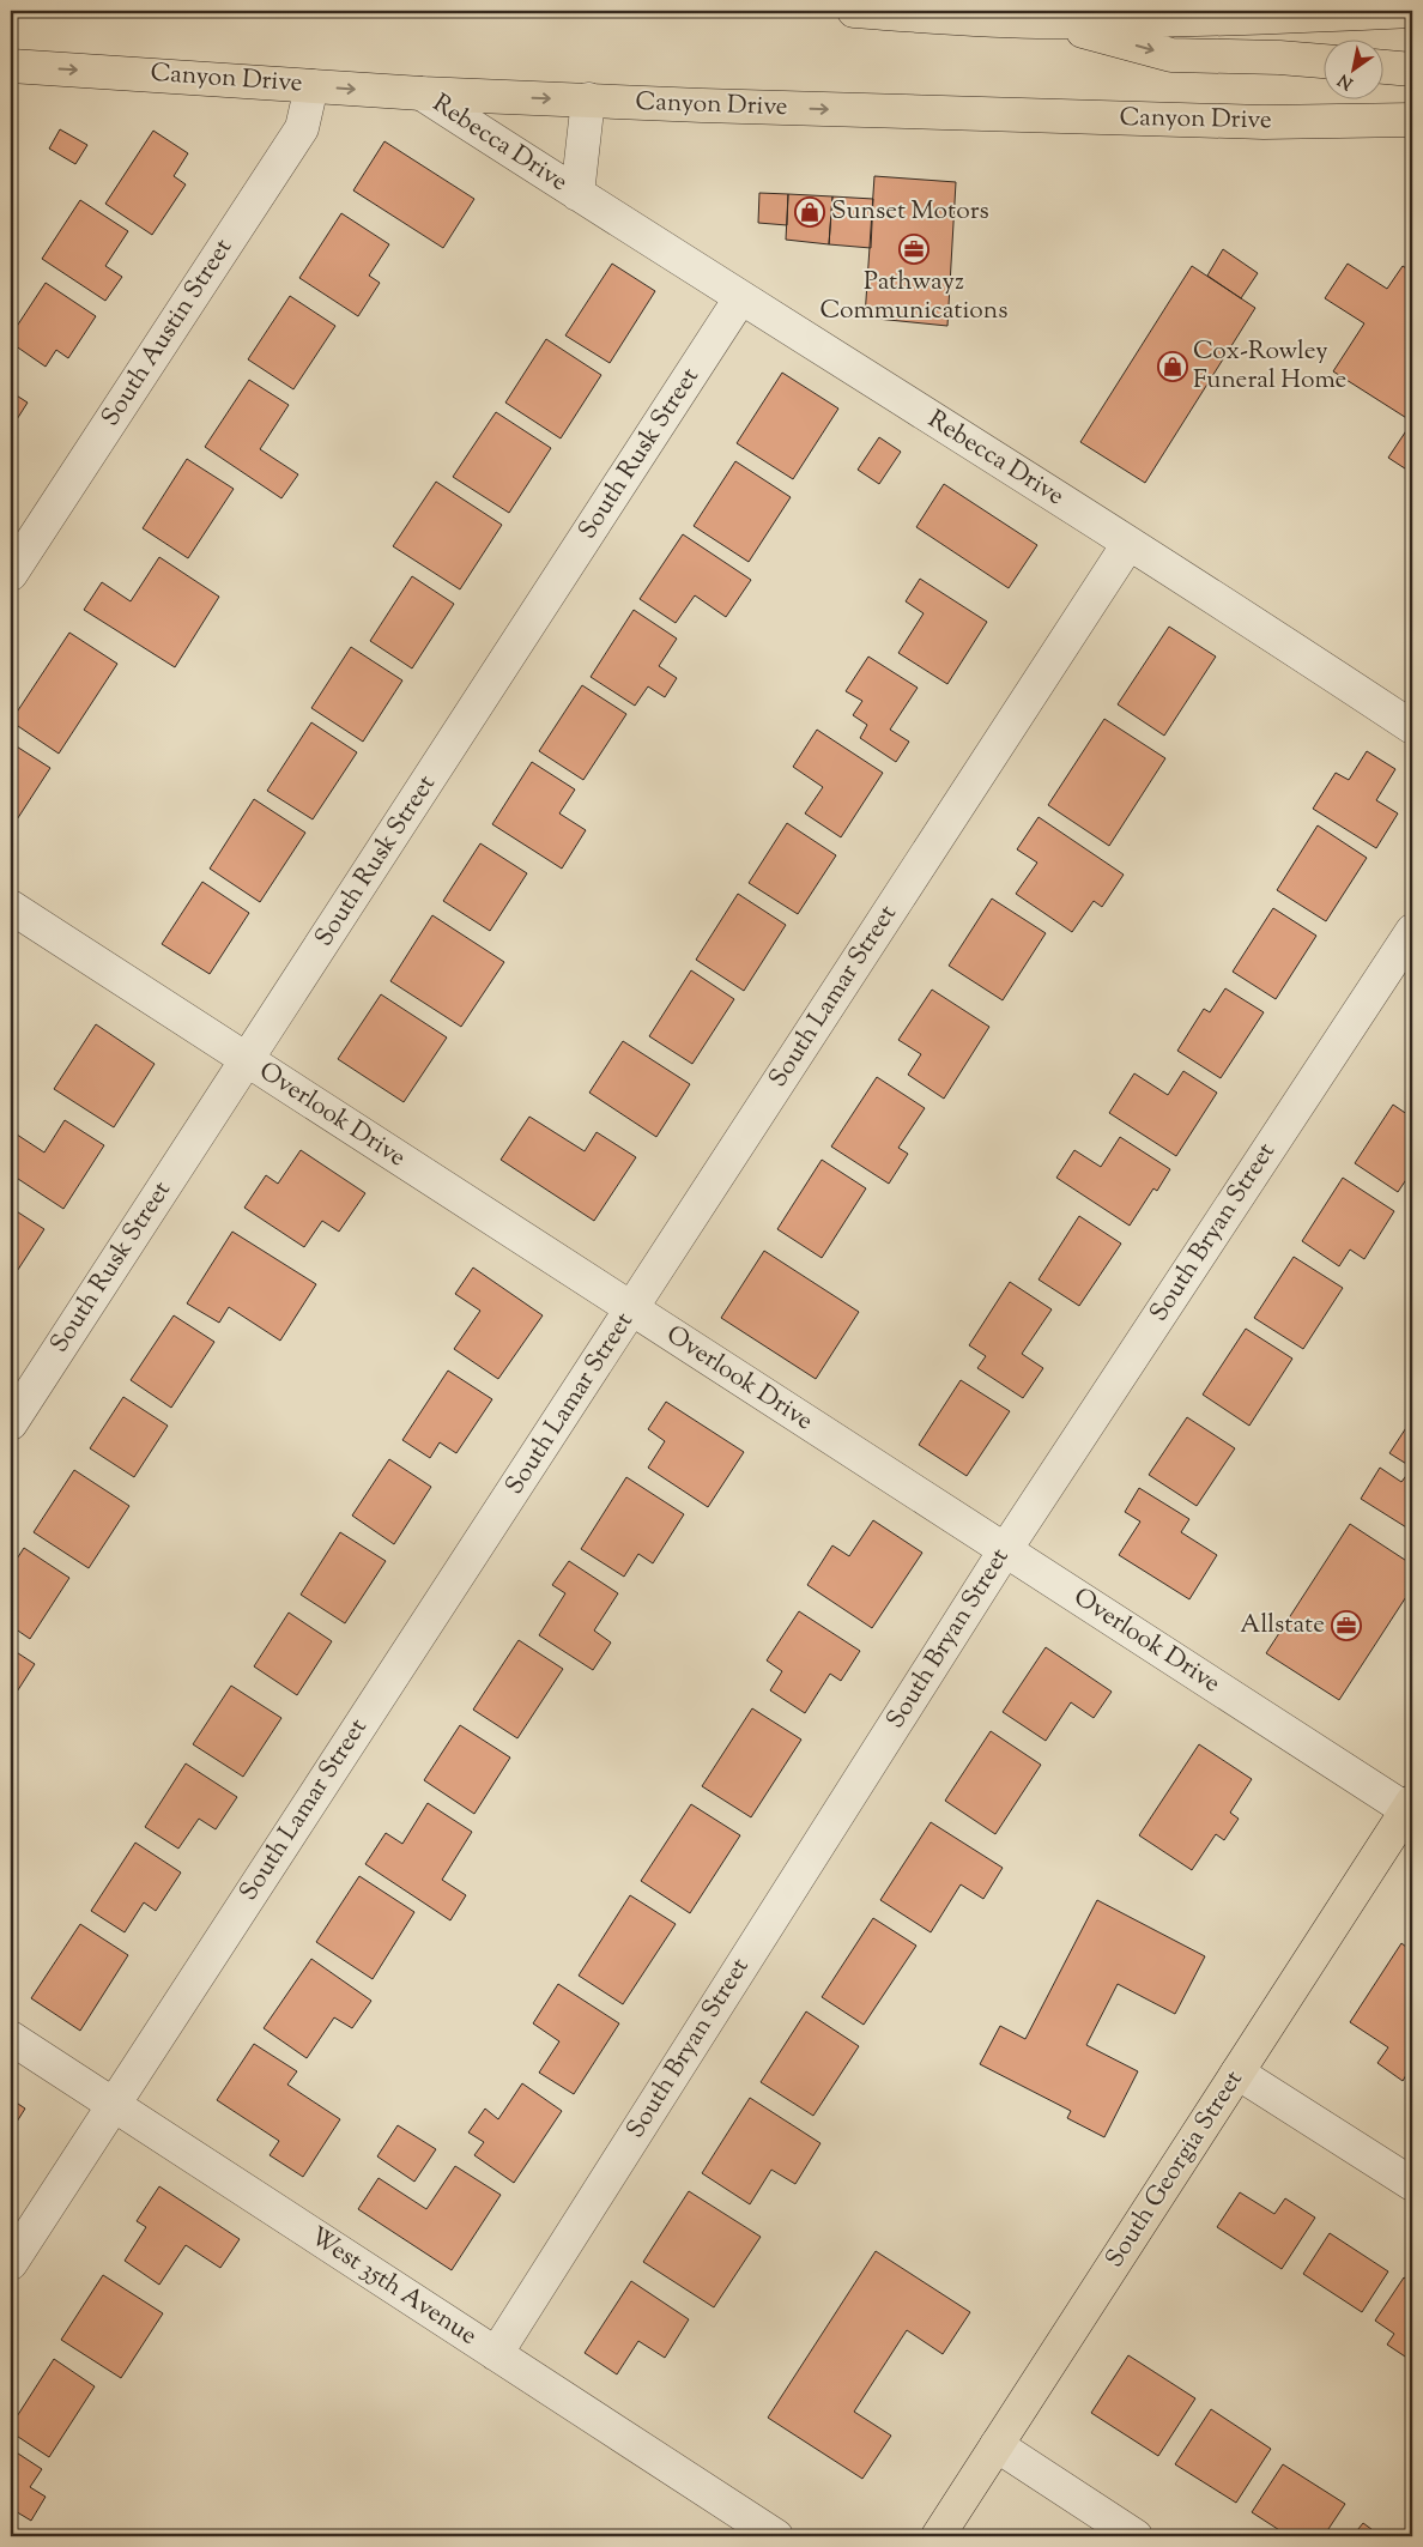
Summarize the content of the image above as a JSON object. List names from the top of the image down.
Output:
{
  "streets": {
    "main road": ["Canyon Drive", "South Georgia Street"],
    "street": [
      "Rebecca Drive",
      "South Austin Street",
      "South Rusk Street",
      "South Lamar Street",
      "Overlook Drive",
      "South Bryan Street",
      "West 35th Avenue"
    ]
  },
  "crossings": [
    ["Canyon Drive", "Rebecca Drive"],
    ["Canyon Drive", "South Austin Street"],
    ["Rebecca Drive", "South Rusk Street"],
    ["Rebecca Drive", "South Lamar Street"],
    ["South Rusk Street", "Overlook Drive"],
    ["South Lamar Street", "Overlook Drive"],
    ["South Lamar Street", "West 35th Avenue"],
    ["Overlook Drive", "South Bryan Street"],
    ["Overlook Drive", "South Georgia Street"],
    ["South Bryan Street", "West 35th Avenue"]
  ],
  "places": {
    "shop": ["Sunset Motors", "Cox-Rowley Funeral Home"],
    "office": ["Pathwayz Communications", "Allstate"]
  },
  "north": "bottom left"
}
